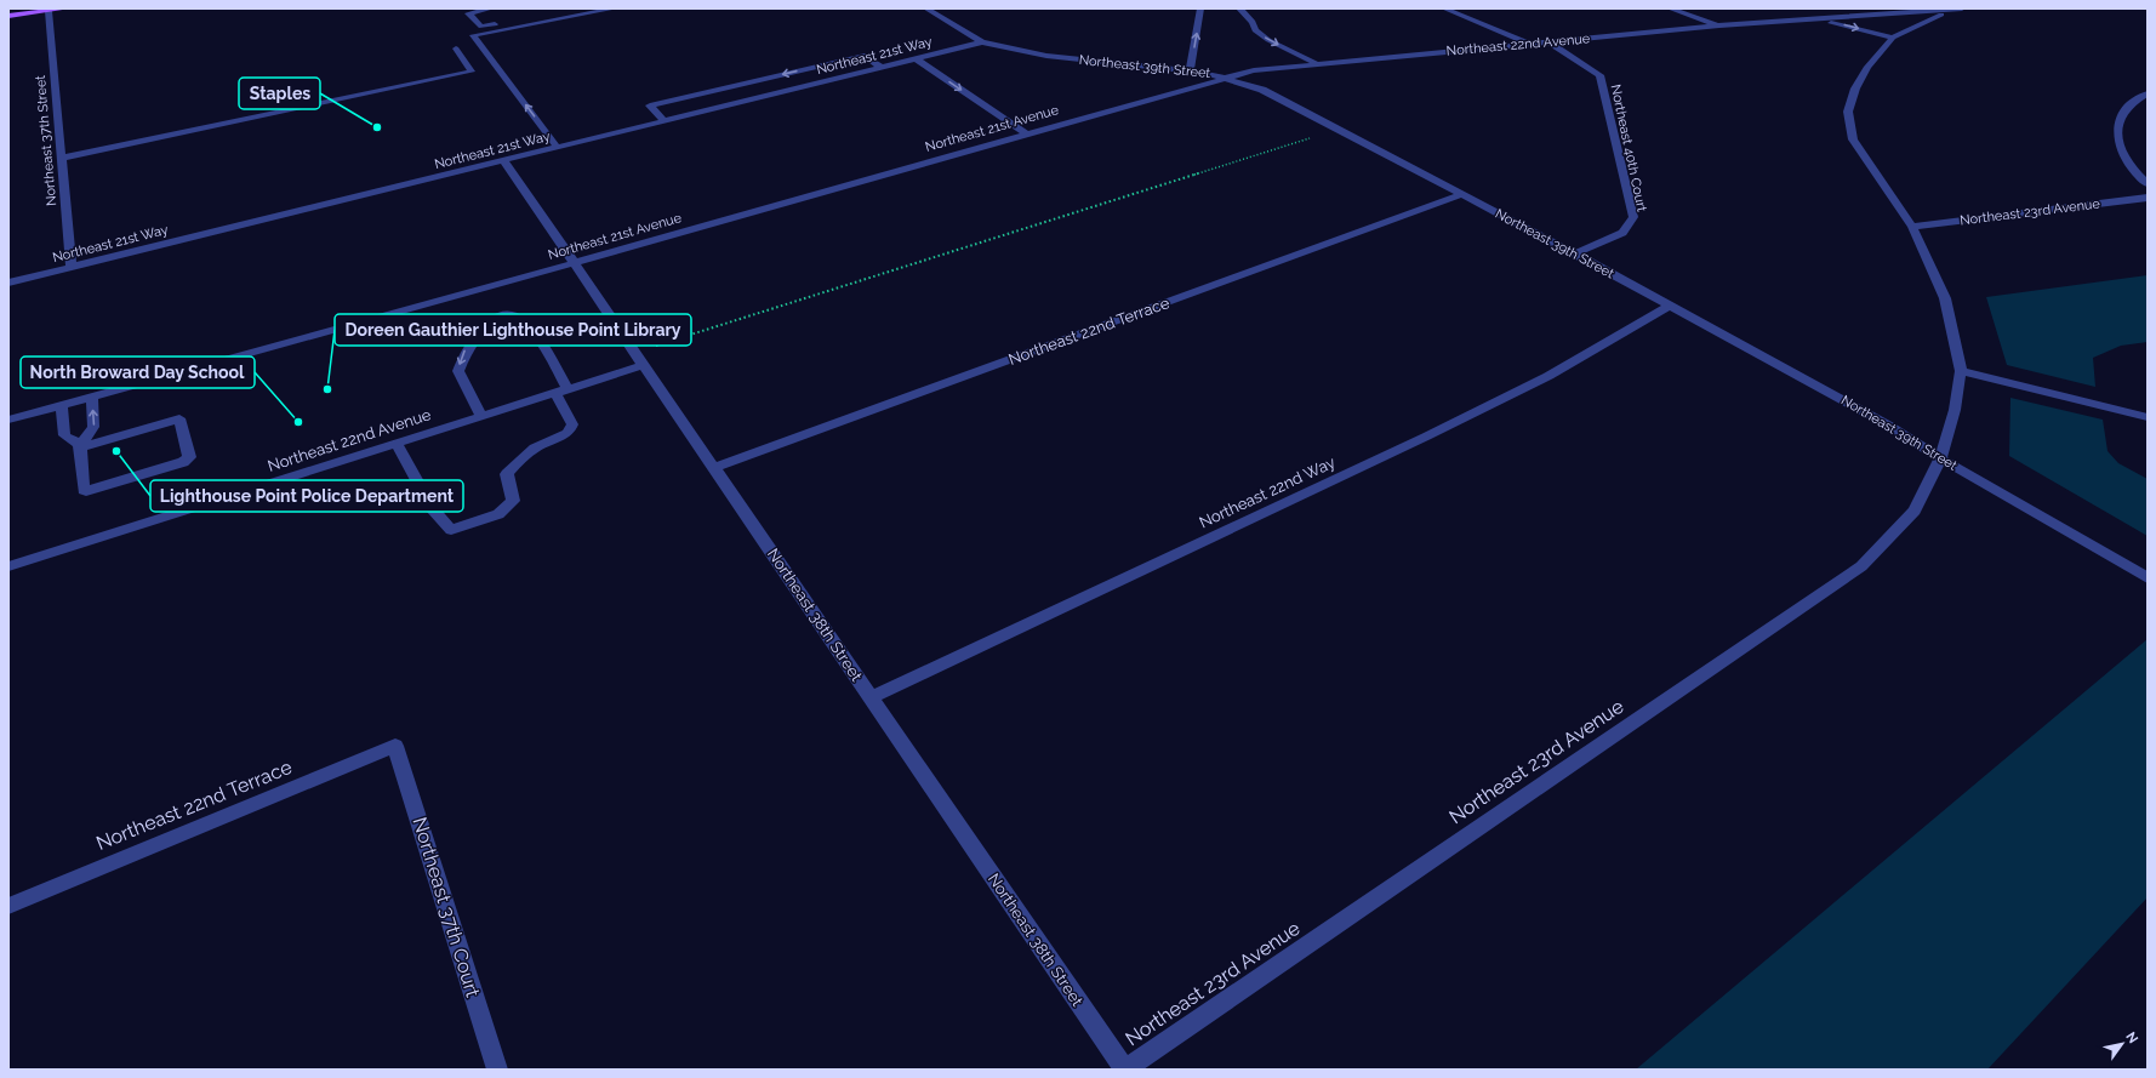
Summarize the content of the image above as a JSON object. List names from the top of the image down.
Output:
{
  "streets": {
    "street": [
      "Northeast 22nd Avenue",
      "Northeast 21st Way",
      "Northeast 39th Street",
      "Northeast 21st Avenue",
      "Northeast 37th Street",
      "Northeast 40th Court",
      "Northeast 23rd Avenue",
      "Northeast 22nd Terrace",
      "Northeast 22nd Way",
      "Northeast 38th Street",
      "Northeast 37th Court"
    ]
  },
  "crossings": [
    ["Northeast 22nd Avenue", "Northeast 39th Street"],
    ["Northeast 22nd Avenue", "Northeast 21st Avenue"],
    ["Northeast 22nd Avenue", "Northeast 40th Court"],
    ["Northeast 22nd Avenue", "Northeast 38th Street"],
    ["Northeast 21st Way", "Northeast 39th Street"],
    ["Northeast 21st Way", "Northeast 37th Street"],
    ["Northeast 21st Way", "Northeast 38th Street"],
    ["Northeast 39th Street", "Northeast 21st Avenue"],
    ["Northeast 39th Street", "Northeast 40th Court"],
    ["Northeast 39th Street", "Northeast 23rd Avenue"],
    ["Northeast 39th Street", "Northeast 22nd Terrace"],
    ["Northeast 39th Street", "Northeast 22nd Way"],
    ["Northeast 21st Avenue", "Northeast 38th Street"],
    ["Northeast 23rd Avenue", "Northeast 38th Street"],
    ["Northeast 22nd Terrace", "Northeast 38th Street"],
    ["Northeast 22nd Terrace", "Northeast 37th Court"],
    ["Northeast 22nd Way", "Northeast 38th Street"]
  ],
  "places": [
    "Staples",
    "Doreen Gauthier Lighthouse Point Library",
    "North Broward Day School",
    "Lighthouse Point Police Department"
  ],
  "north": "top right"
}
